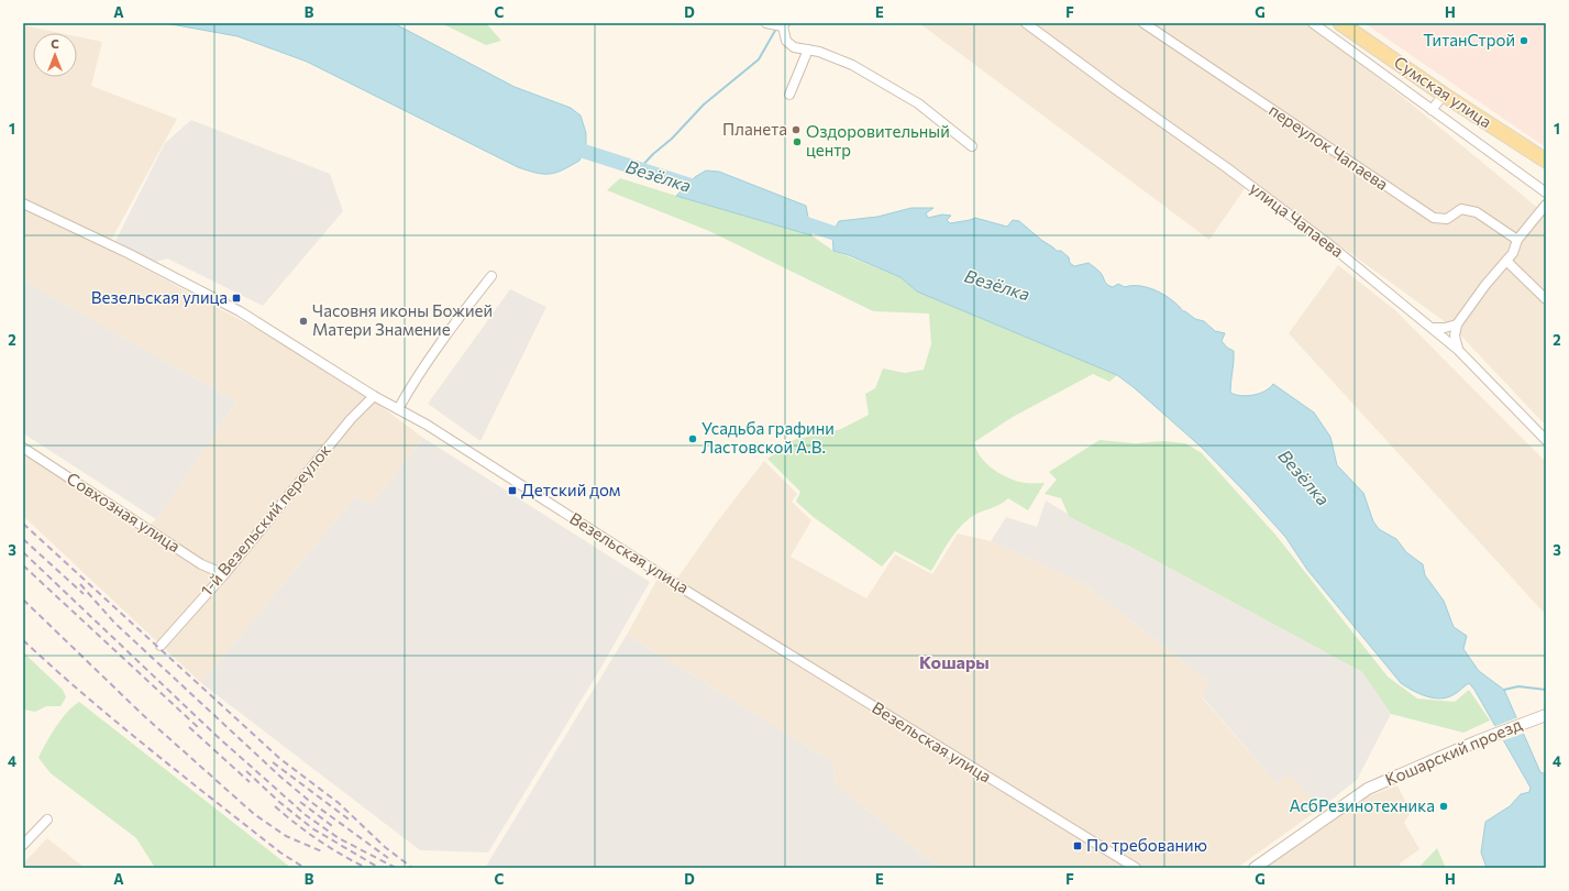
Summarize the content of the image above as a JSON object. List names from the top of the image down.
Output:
{
  "streets": {
    "main road": ["Сумская улица"],
    "street": [
      "переулок Чапаева",
      "улица Чапаева",
      "Совхозная улица",
      "1-й Везельский переулок",
      "Везельская улица",
      "Кошарский проезд"
    ]
  },
  "crossings": [
    ["Совхозная улица", "1-й Везельский переулок"],
    ["1-й Везельский переулок", "Везельская улица"]
  ],
  "districts": ["Кошары"],
  "water": ["Везёлка"],
  "places": {
    "other": [
      "ТитанСтрой",
      "Планета",
      "Оздоровительный центр",
      "Часовня иконы Божией Матери Знамение",
      "Усадьба графини Ластовской А.В.",
      "АсбРезинотехника"
    ],
    "transit": ["Везельская улица", "Детский дом", "По требованию"]
  },
  "north": "top",
  "grid": {
    "columns": [
      "A",
      "B",
      "C",
      "D",
      "E",
      "F",
      "G",
      "H"
    ],
    "rows": [
      "1",
      "2",
      "3",
      "4"
    ]
  }
}
